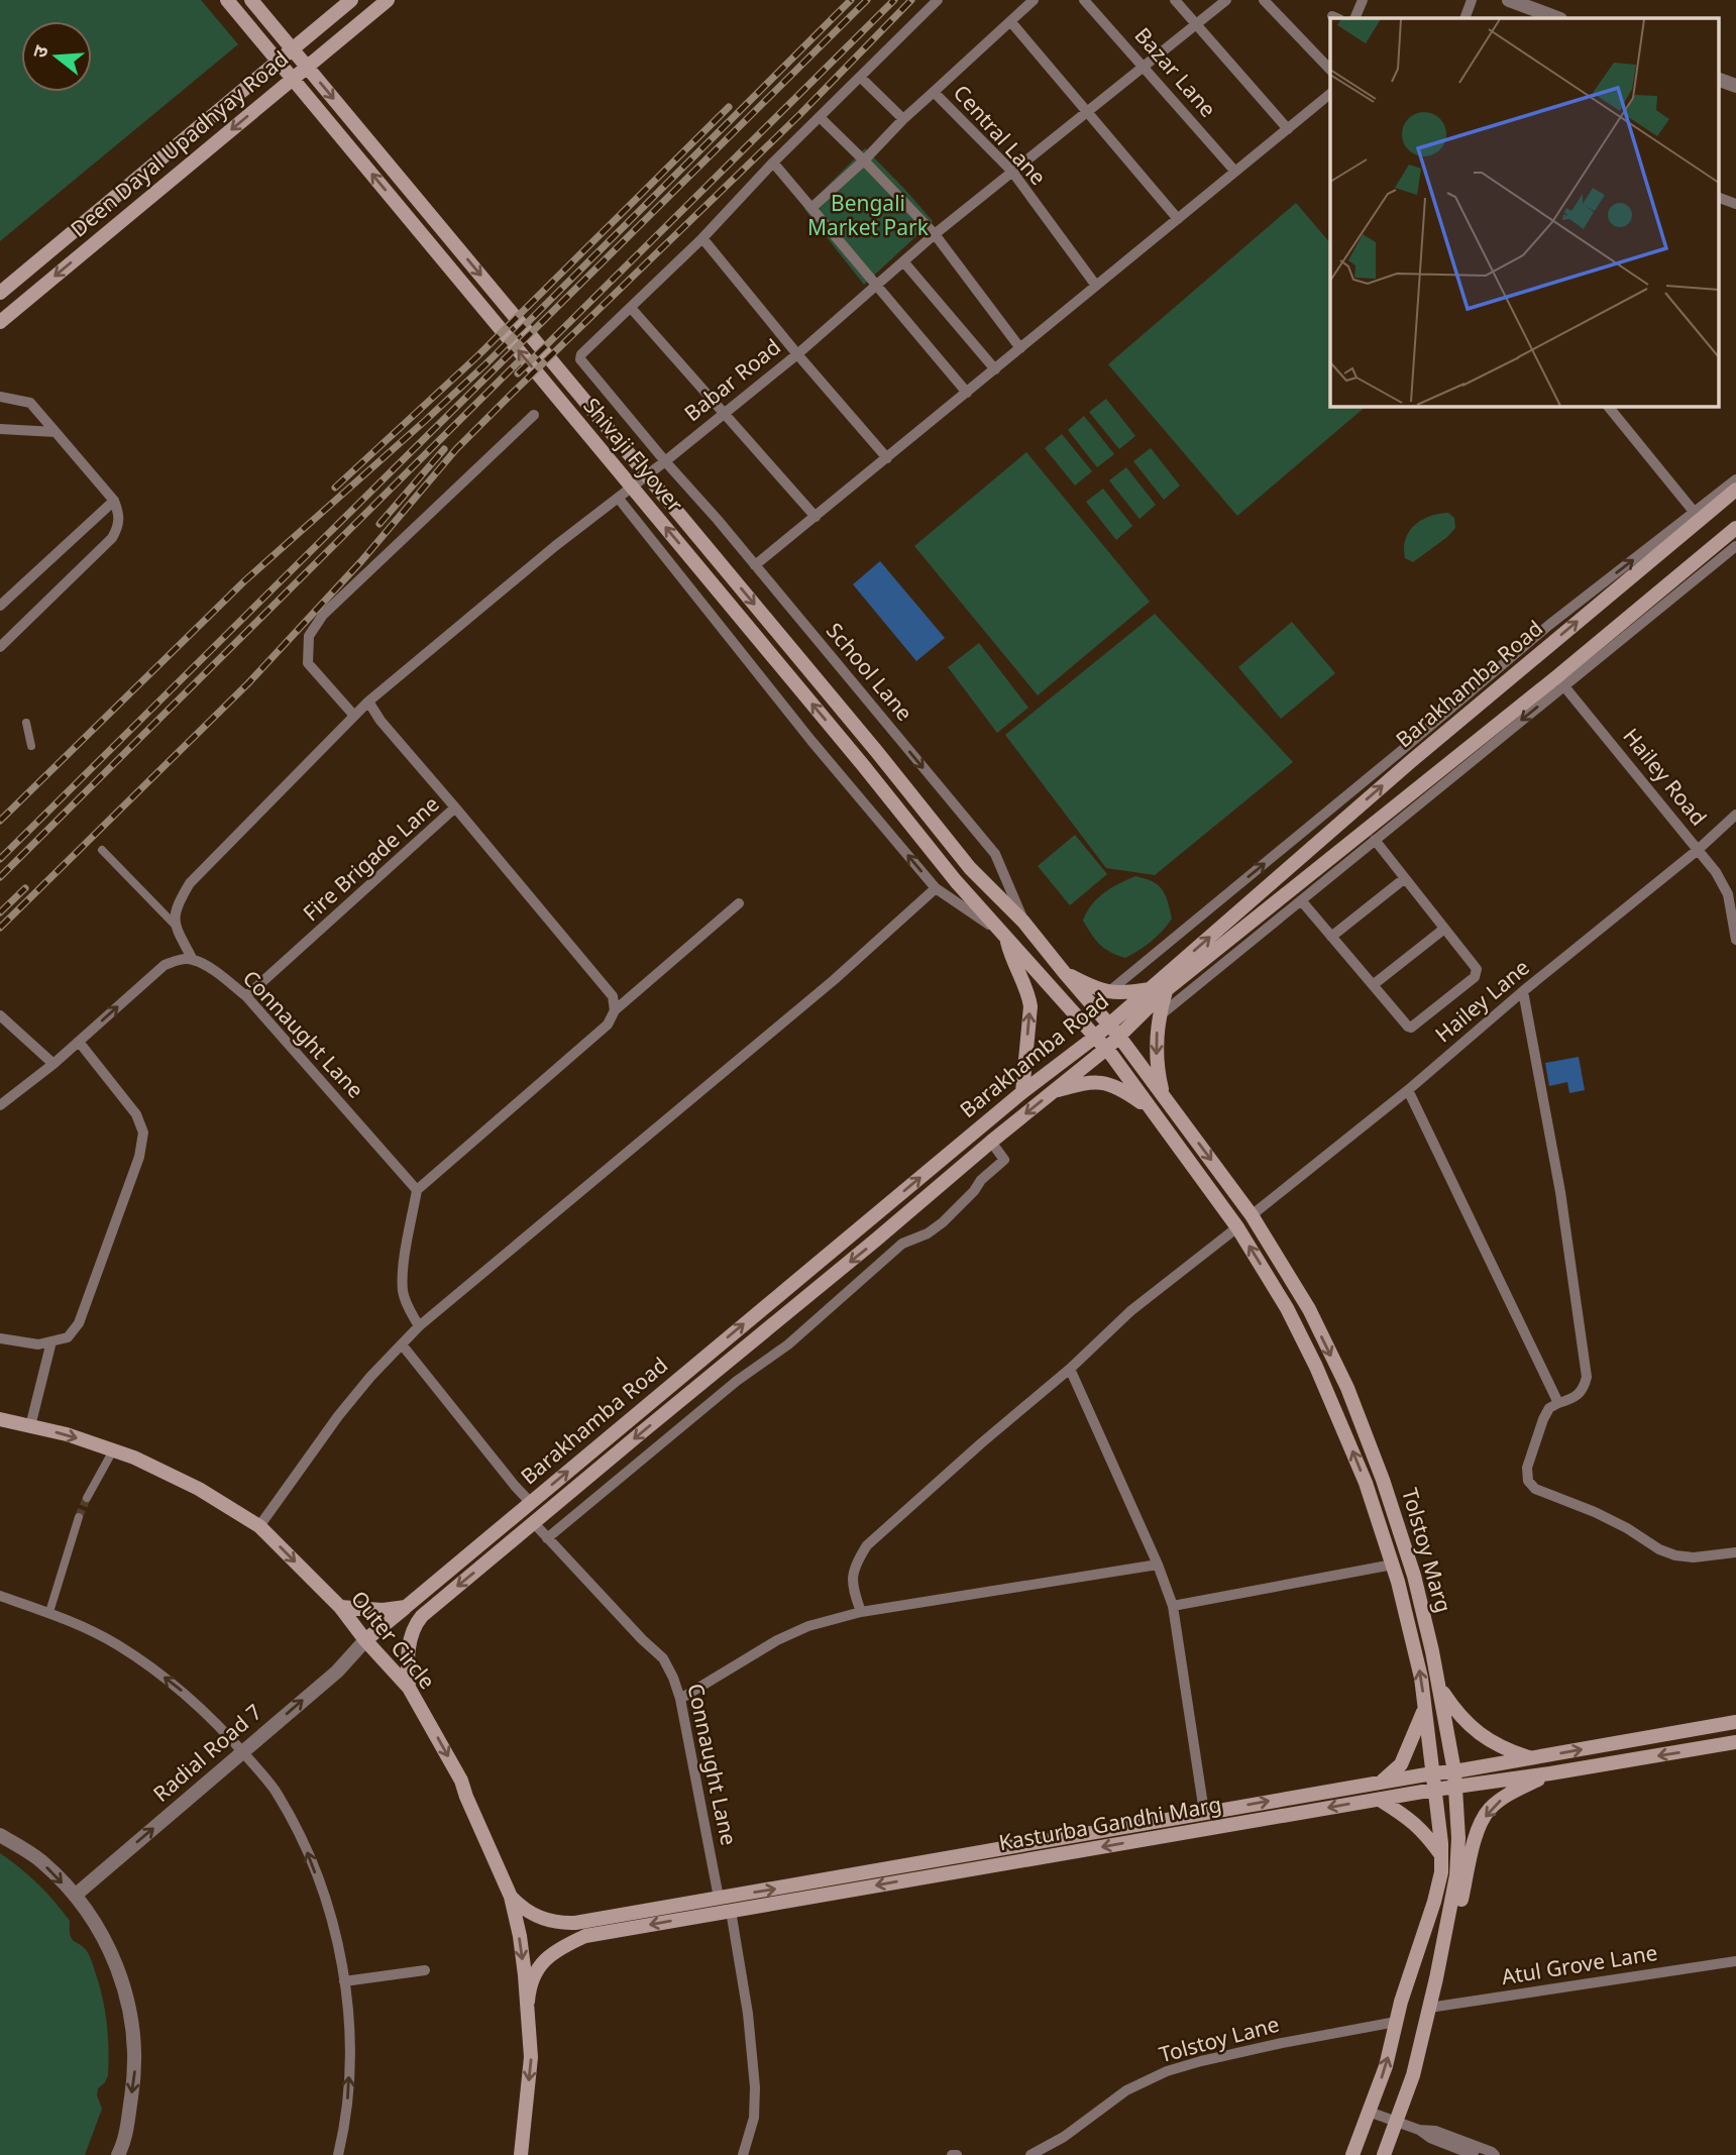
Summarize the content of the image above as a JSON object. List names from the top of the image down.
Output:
{
  "streets": {
    "main road": [
      "Deen Dayal Upadhyay Road",
      "Shivaji Flyover",
      "Barakhamba Road",
      "Tolstoy Marg",
      "Outer Circle",
      "Kasturba Gandhi Marg"
    ],
    "street": [
      "Bazar Lane",
      "Central Lane",
      "Babar Road",
      "School Lane",
      "Hailey Road",
      "Fire Brigade Lane",
      "Hailey Lane",
      "Connaught Lane",
      "Radial Road 7",
      "Atul Grove Lane",
      "Tolstoy Lane"
    ]
  },
  "crossings": [
    ["Bazar Lane", "Babar Road"],
    ["Central Lane", "Babar Road"],
    ["Babar Road", "School Lane"],
    ["Shivaji Flyover", "School Lane"],
    ["Shivaji Flyover", "Barakhamba Road"],
    ["Shivaji Flyover", "Tolstoy Marg"],
    ["Barakhamba Road", "Hailey Road"],
    ["Barakhamba Road", "Connaught Lane"],
    ["Barakhamba Road", "Tolstoy Marg"],
    ["Barakhamba Road", "Outer Circle"],
    ["Barakhamba Road", "Radial Road 7"],
    ["Hailey Road", "Hailey Lane"],
    ["Fire Brigade Lane", "Connaught Lane"],
    ["Hailey Lane", "Tolstoy Marg"],
    ["Connaught Lane", "Kasturba Gandhi Marg"],
    ["Tolstoy Marg", "Kasturba Gandhi Marg"],
    ["Tolstoy Marg", "Atul Grove Lane"],
    ["Tolstoy Marg", "Tolstoy Lane"],
    ["Outer Circle", "Radial Road 7"],
    ["Outer Circle", "Kasturba Gandhi Marg"]
  ],
  "one_way": ["Outer Circle", "Radial Road 7"],
  "parks": ["Bengali Market Park"],
  "north": "left"
}
